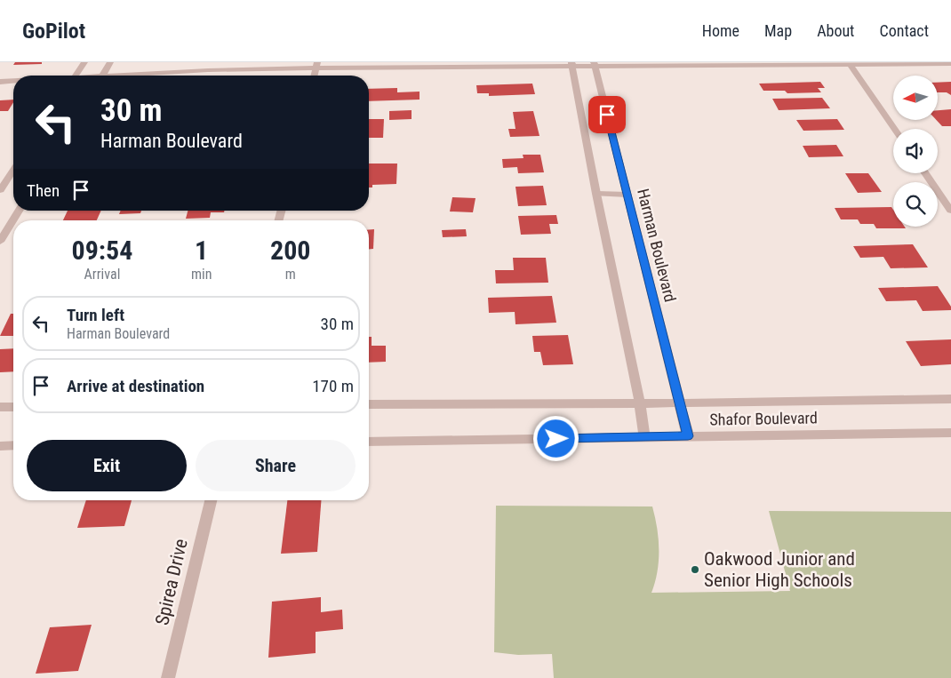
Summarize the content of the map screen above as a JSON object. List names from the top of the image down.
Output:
{
  "streets": {
    "street": ["Harman Boulevard", "Shafor Boulevard", "Spirea Drive"]
  },
  "crossings": [
    ["Harman Boulevard", "Shafor Boulevard"]
  ],
  "places": ["Oakwood Junior and Senior High Schools"],
  "north": "left",
  "page": {
    "header": "GoPilot",
    "nav": [
      "Home",
      "Map",
      "About",
      "Contact"
    ],
    "turn": ["30 m", "Harman Boulevard"],
    "then": "Then",
    "eta": [
      "09:54",
      "Arrival",
      "1",
      "min",
      "200",
      "m"
    ],
    "list": [
      {
        "name": "Turn left",
        "note": "Harman Boulevard",
        "value": "30 m"
      },
      {
        "name": "Arrive at destination",
        "value": "170 m"
      }
    ],
    "buttons": ["Exit", "Share"]
  }
}
